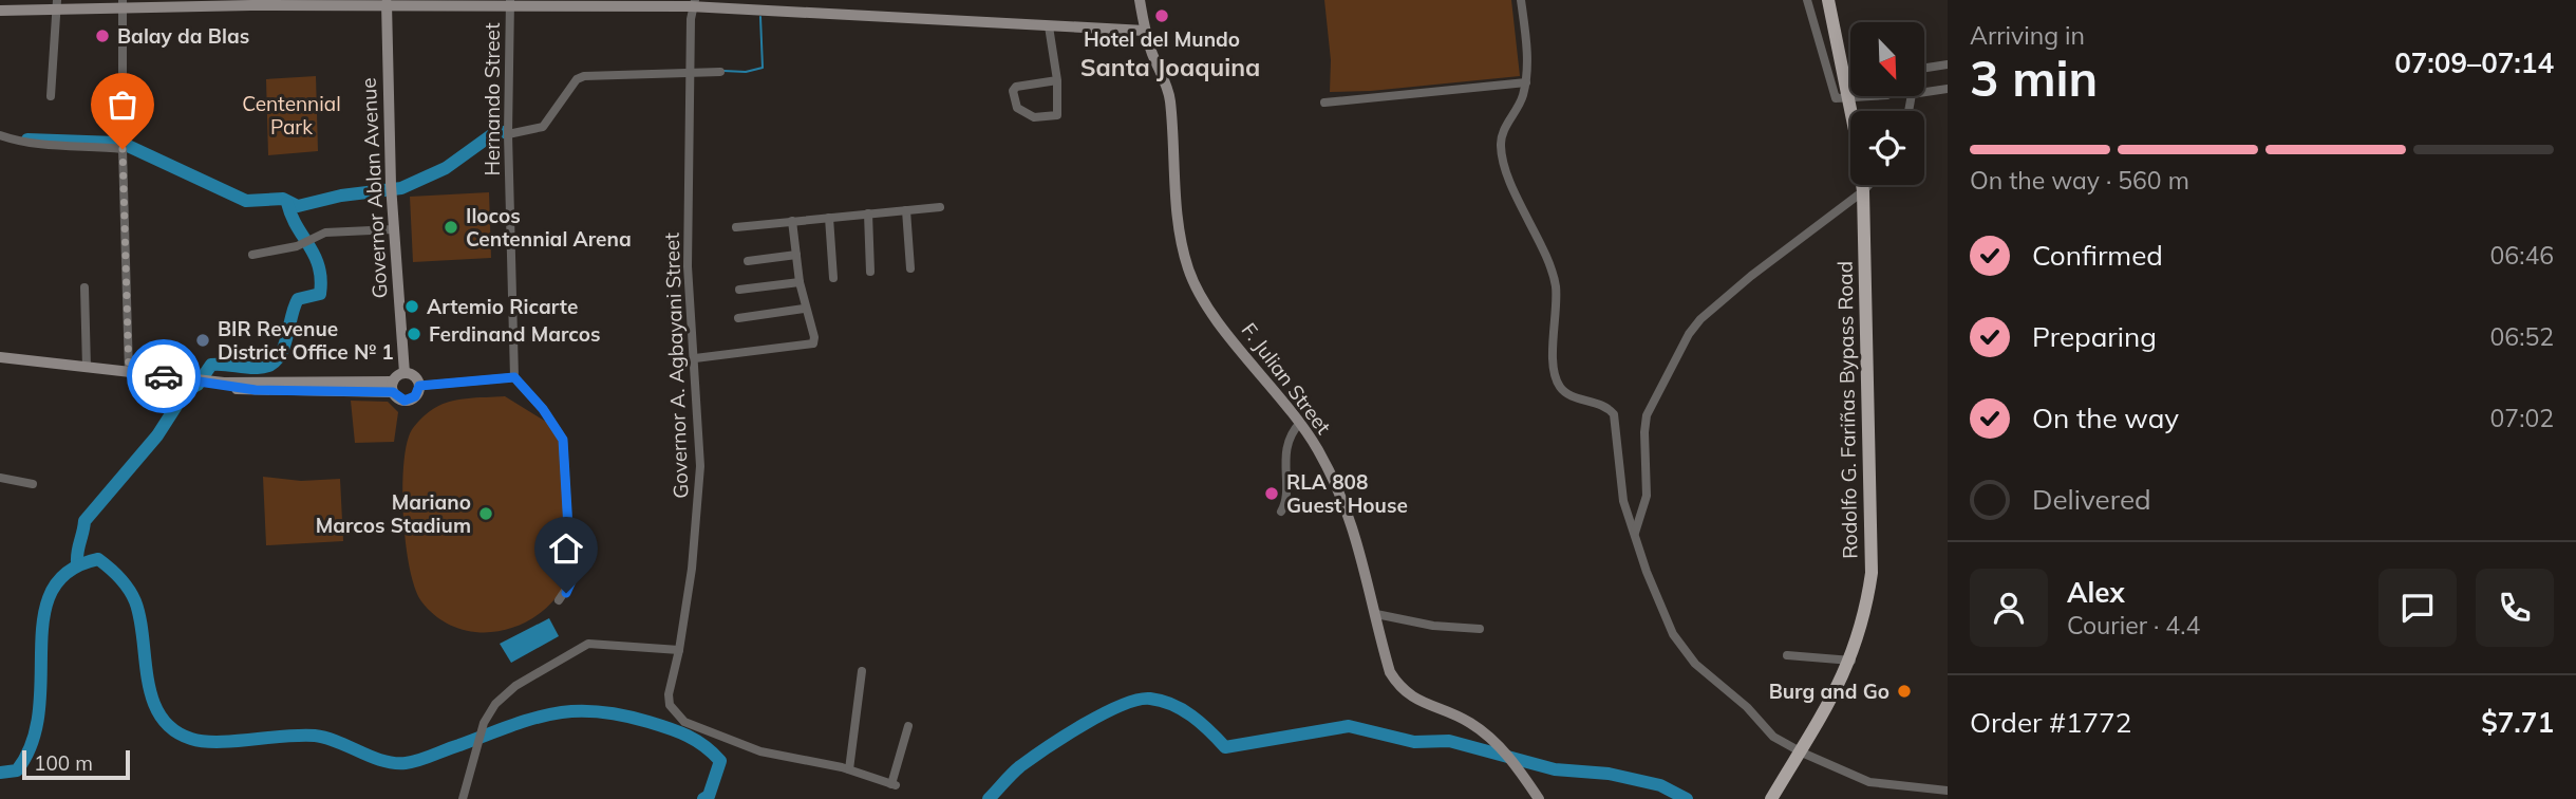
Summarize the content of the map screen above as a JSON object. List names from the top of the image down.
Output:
{
  "streets": {
    "main road": ["Governor Ablan Avenue", "F. Julian Street", "Rodolfo G. Fariñas Bypass Road"],
    "street": ["Hernando Street", "Governor A. Agbayani Street"]
  },
  "districts": ["Santa Joaquina"],
  "parks": ["Centennial Park"],
  "places": [
    "Hotel del Mundo",
    "Balay da Blas",
    "Ilocos Centennial Arena",
    "Artemio Ricarte",
    "Ferdinand Marcos",
    "BIR Revenue District Office № 1",
    "RLA 808 Guest House",
    "Mariano Marcos Stadium",
    "Burg and Go"
  ],
  "scale_bar": "100 m",
  "north": "bottom right",
  "page": {
    "heading": ["3 min", "Arriving in", "07:09–07:14"],
    "panel": [
      "Alex",
      "Courier · 4.4",
      "Order #1772",
      "$7.71"
    ],
    "bar": "On the way · 560 m",
    "list": [
      ["Confirmed", "06:46"],
      ["Preparing", "06:52"],
      ["On the way", "07:02"],
      "Delivered"
    ],
    "scale": "100 m"
  }
}
